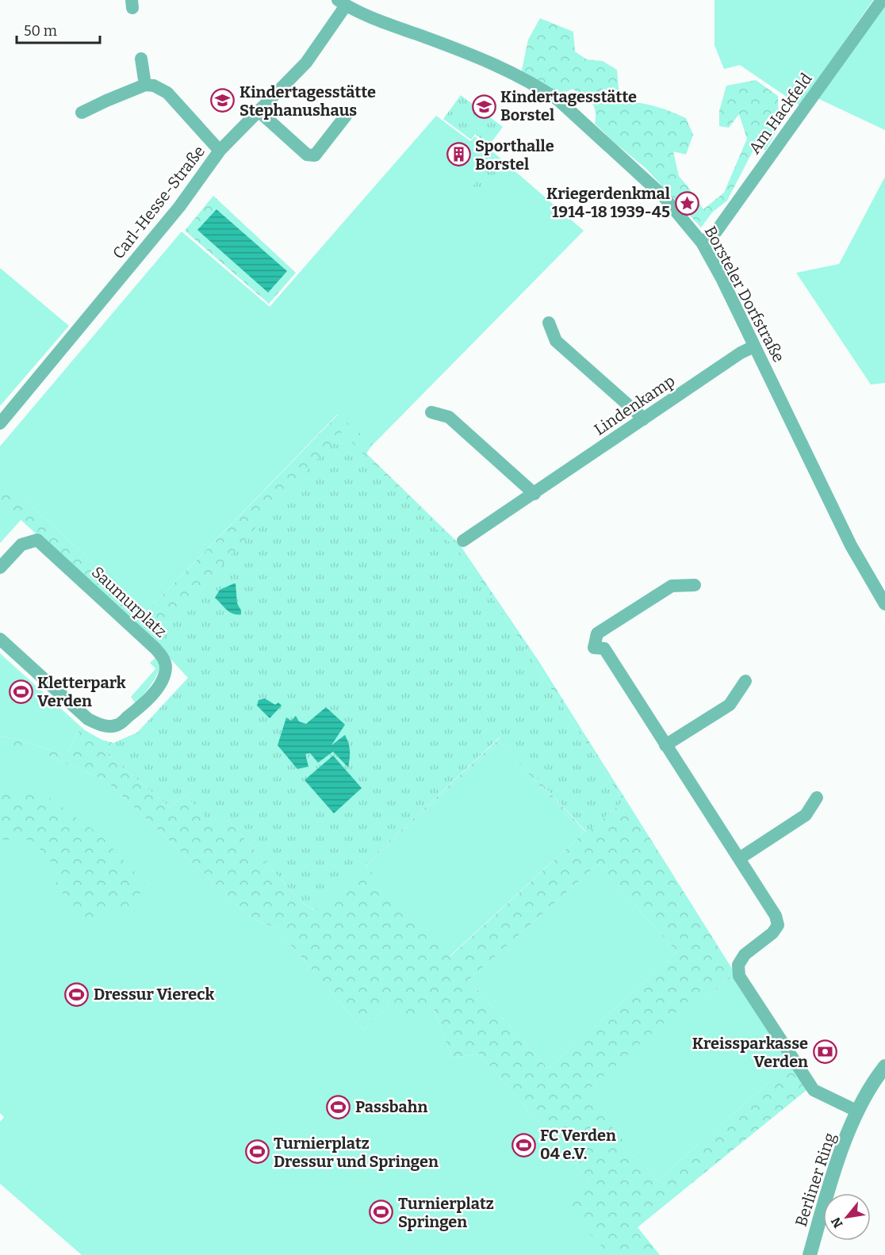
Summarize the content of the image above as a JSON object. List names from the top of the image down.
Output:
{
  "streets": {
    "street": [
      "Am Hackfeld",
      "Carl-Hesse-Straße",
      "Borsteler Dorfstraße",
      "Lindenkamp",
      "Saumurplatz",
      "Berliner Ring"
    ]
  },
  "crossings": [
    ["Am Hackfeld", "Borsteler Dorfstraße"],
    ["Carl-Hesse-Straße", "Borsteler Dorfstraße"],
    ["Borsteler Dorfstraße", "Lindenkamp"]
  ],
  "places": {
    "school or university": ["Kindertagesstätte Stephanushaus", "Kindertagesstätte Borstel"],
    "building": ["Sporthalle Borstel"],
    "place": ["Kriegerdenkmal 1914-18 1939-45"],
    "sports": [
      "Kletterpark Verden",
      "Dressur Viereck",
      "Passbahn",
      "FC Verden 04 e.V.",
      "Turnierplatz Dressur und Springen",
      "Turnierplatz Springen"
    ],
    "bank": ["Kreissparkasse Verden"]
  },
  "scale_bar": "50 m",
  "north": "bottom left"
}
